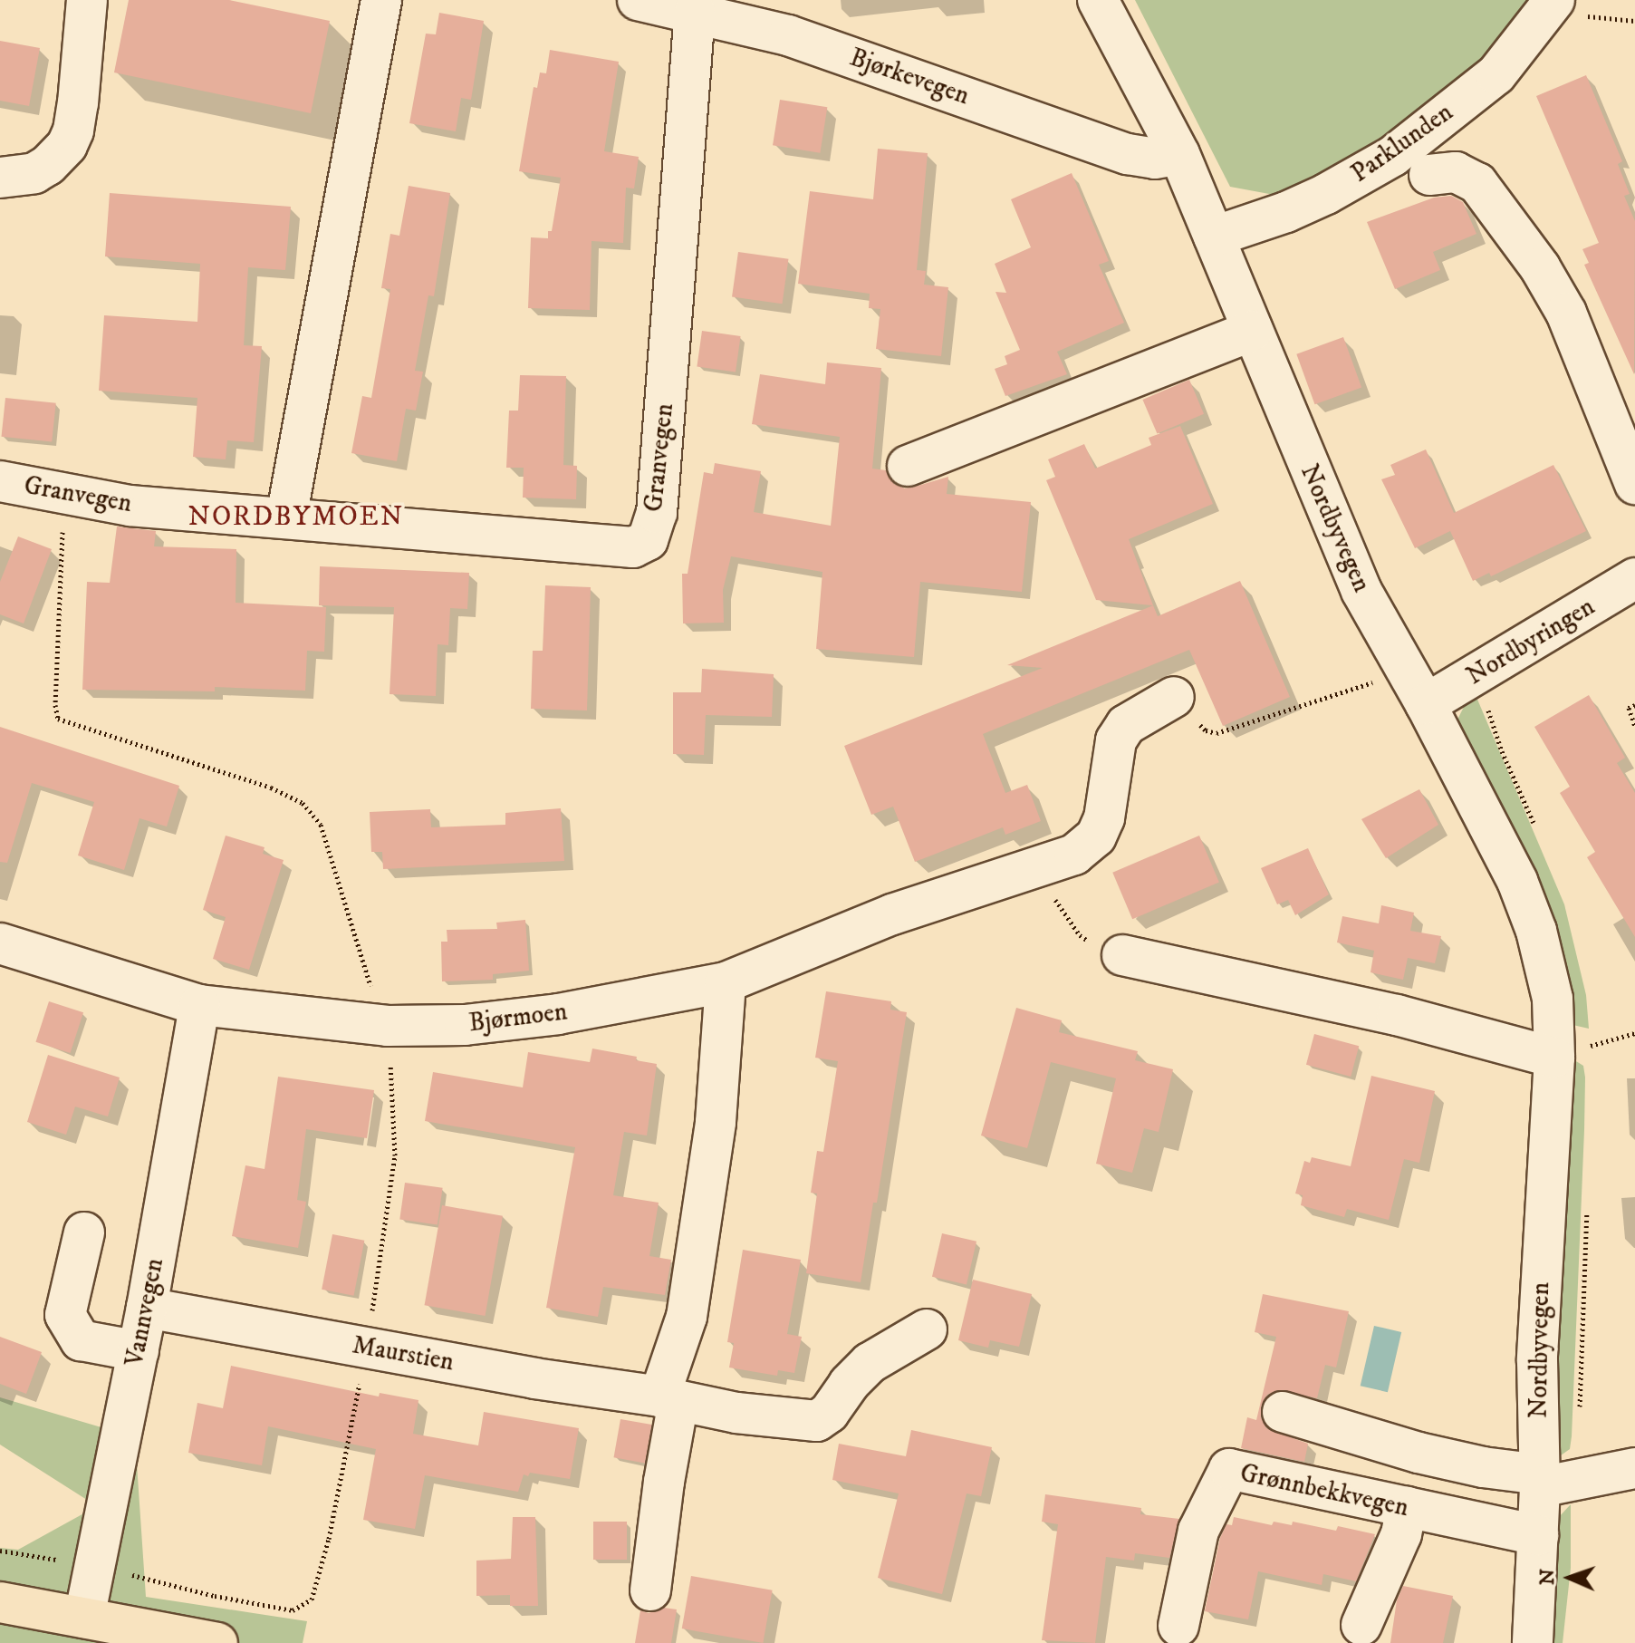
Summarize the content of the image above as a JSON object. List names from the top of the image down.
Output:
{
  "streets": {
    "street": [
      "Bjørkevegen",
      "Parklunden",
      "Granvegen",
      "Nordbyvegen",
      "Nordbyringen",
      "Bjørmoen",
      "Vannvegen",
      "Maurstien",
      "Grønnbekkvegen"
    ]
  },
  "crossings": [
    ["Bjørkevegen", "Granvegen"],
    ["Bjørkevegen", "Nordbyvegen"],
    ["Parklunden", "Nordbyvegen"],
    ["Nordbyvegen", "Nordbyringen"],
    ["Nordbyvegen", "Grønnbekkvegen"],
    ["Bjørmoen", "Vannvegen"],
    ["Vannvegen", "Maurstien"]
  ],
  "districts": ["NORDBYMOEN"],
  "north": "left"
}
